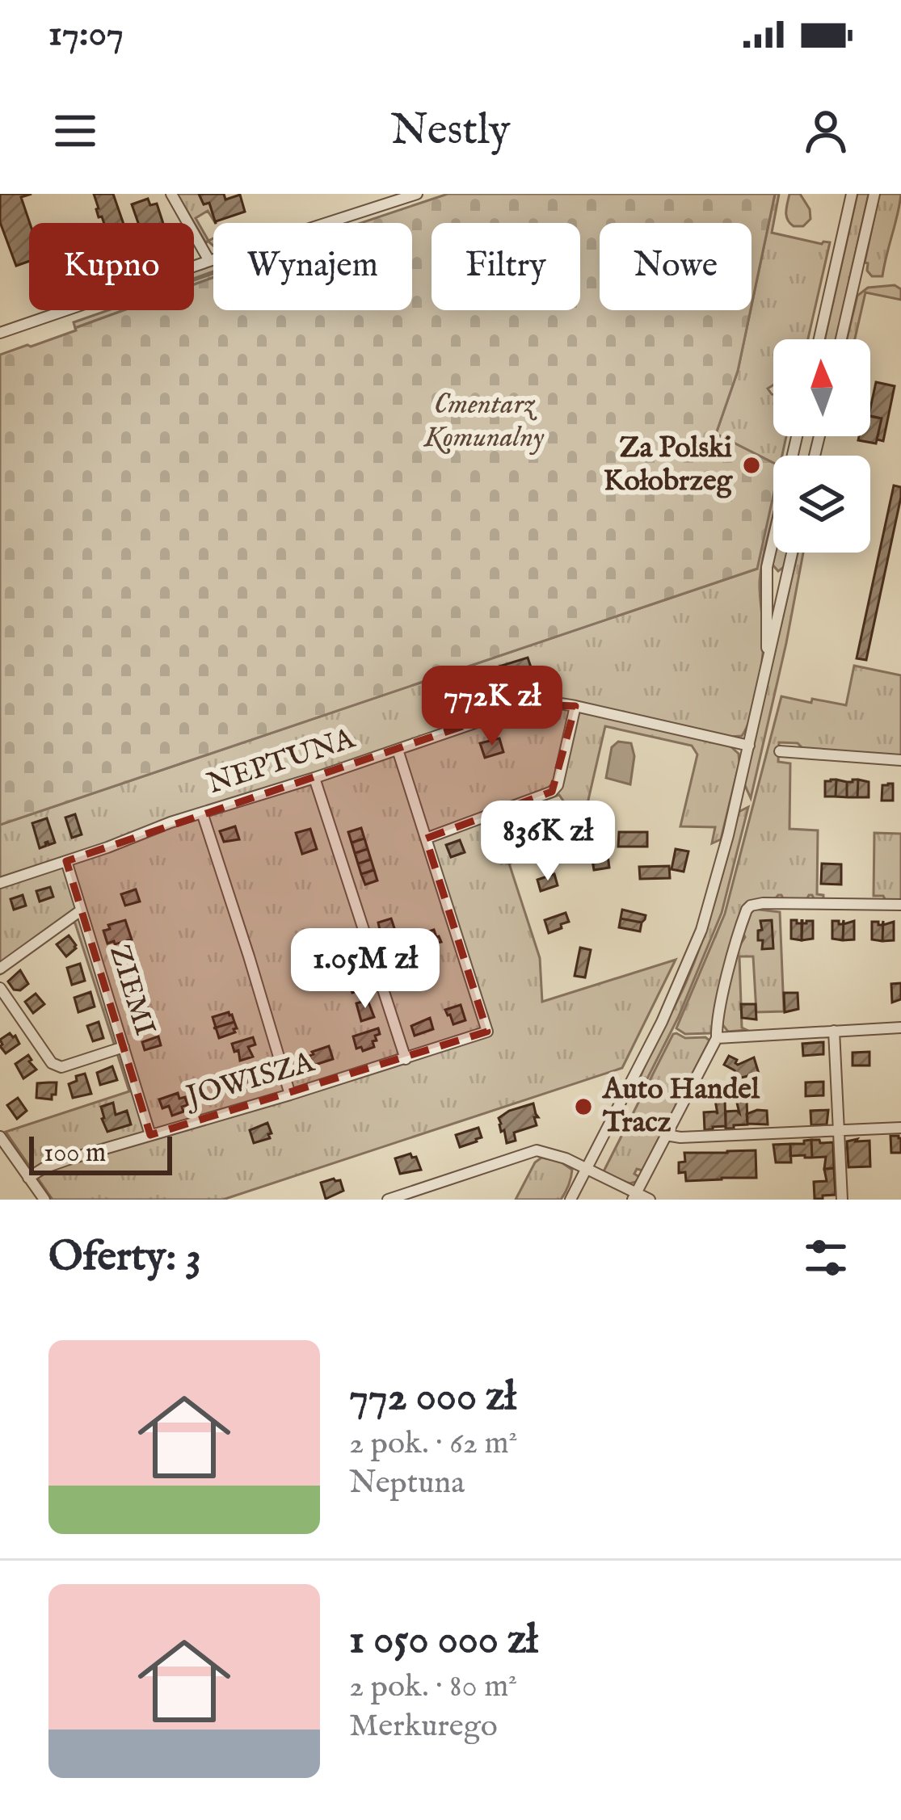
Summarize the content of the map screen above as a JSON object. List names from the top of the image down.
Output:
{
  "streets": {
    "street": ["NEPTUNA", "ZIEMI", "JOWISZA"]
  },
  "crossings": [
    ["NEPTUNA", "ZIEMI"],
    ["ZIEMI", "JOWISZA"]
  ],
  "parks": ["Cmentarz Komunalny"],
  "places": ["Za Polski Kołobrzeg", "Auto Handel Tracz"],
  "scale_bar": "100 m",
  "north": "top",
  "page": {
    "status": "17:07",
    "header": "Nestly",
    "chip": [
      "Kupno",
      "Wynajem",
      "Filtry",
      "Nowe"
    ],
    "price": ["772K zł", "836K zł", "1.05M zł"],
    "scale": "100 m",
    "heading": "Oferty: 3",
    "list": [
      {
        "name": "772 000 zł",
        "note": "2 pok. · 62 m² · Neptuna"
      },
      {
        "name": "1 050 000 zł",
        "note": "2 pok. · 80 m² · Merkurego"
      }
    ]
  }
}
